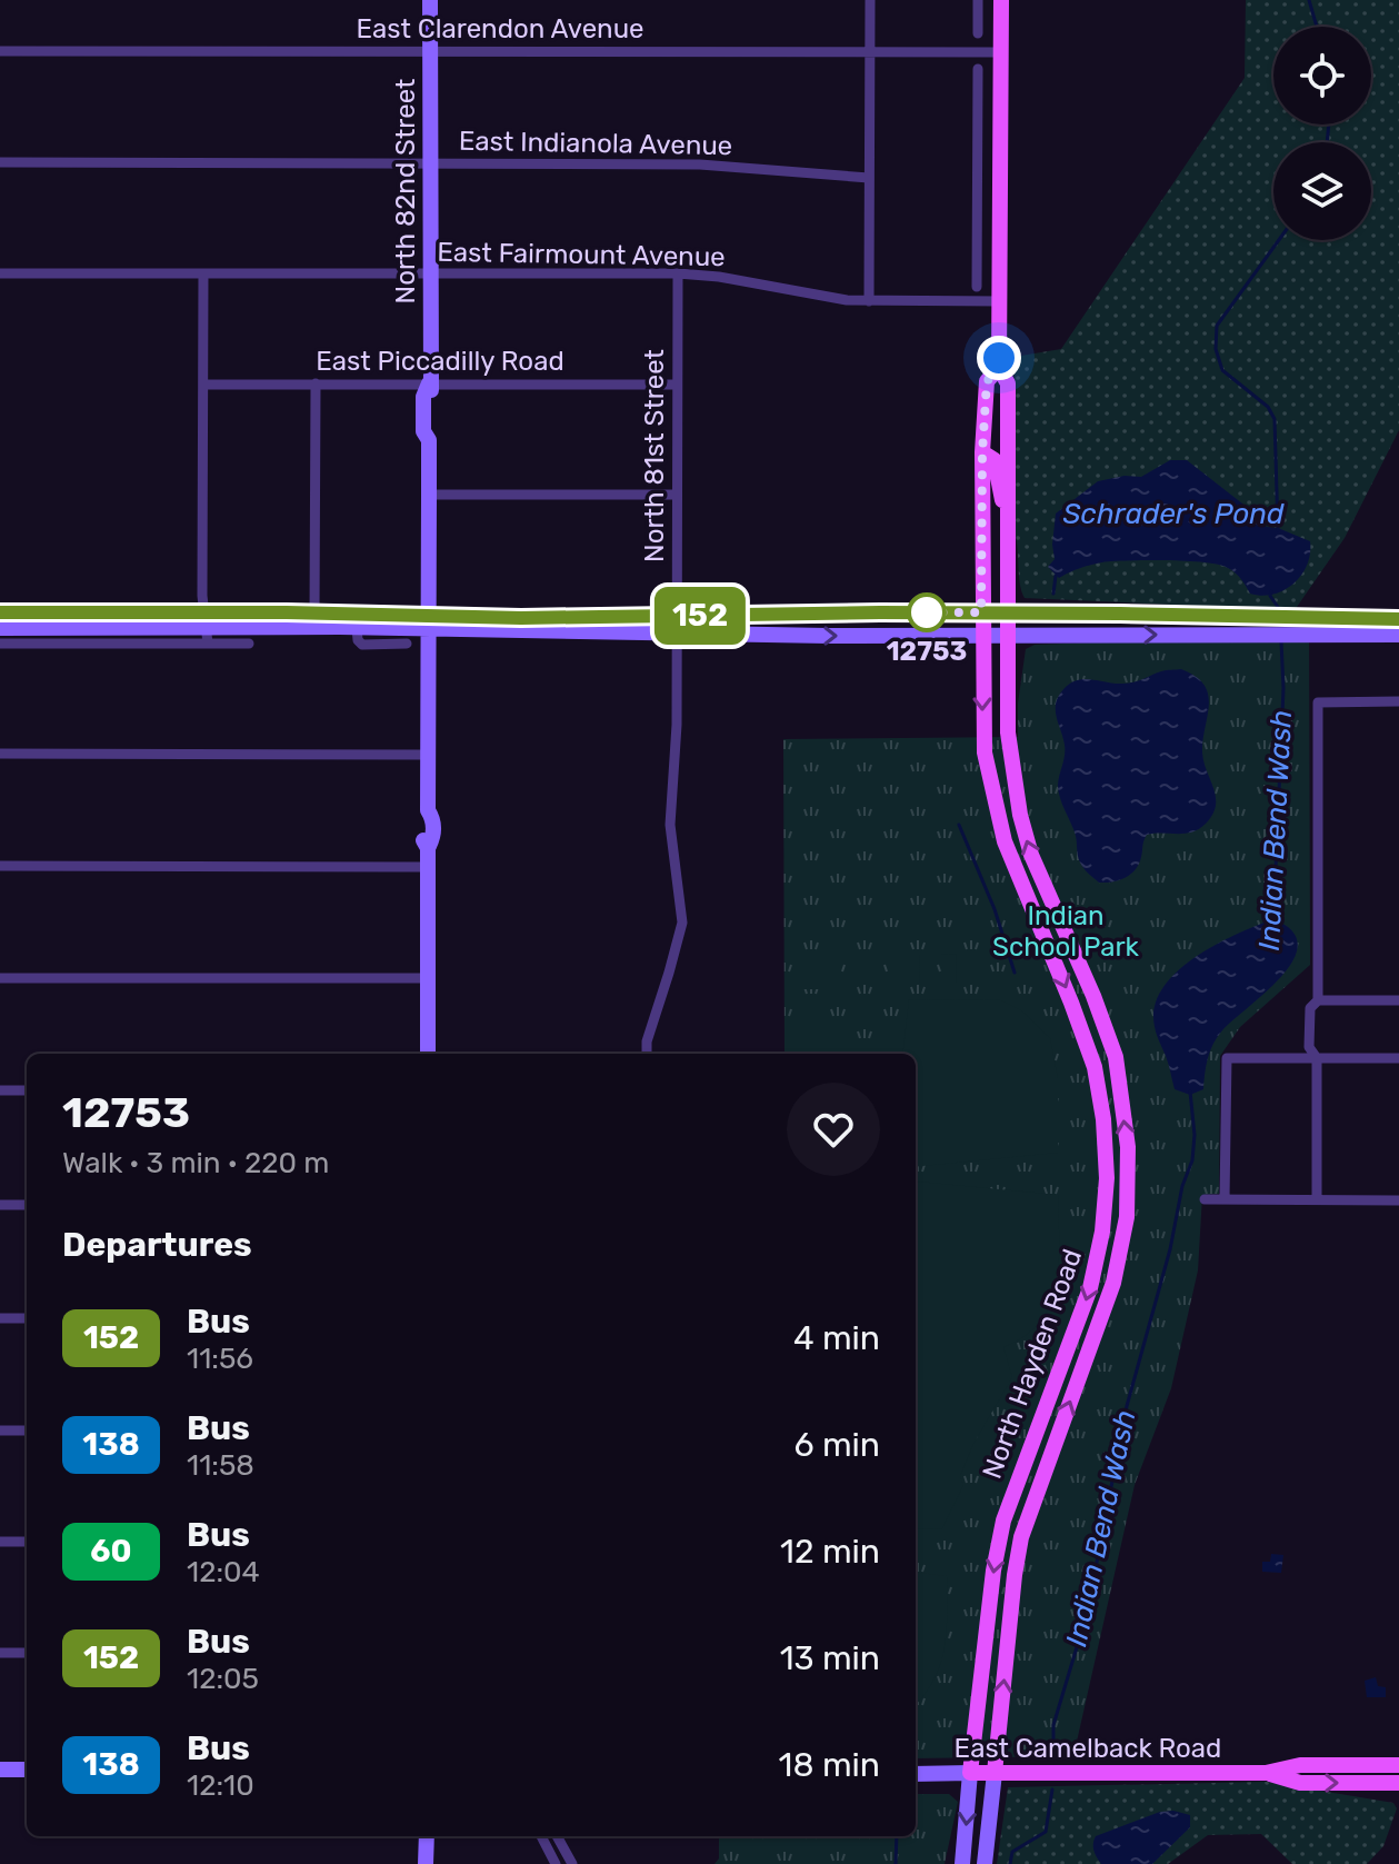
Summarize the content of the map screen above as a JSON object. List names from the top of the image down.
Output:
{
  "streets": {
    "main road": ["North 82nd Street", "North Hayden Road", "East Camelback Road"],
    "street": [
      "East Clarendon Avenue",
      "East Indianola Avenue",
      "East Fairmount Avenue",
      "East Piccadilly Road",
      "North 81st Street"
    ]
  },
  "crossings": [
    ["East Clarendon Avenue", "North 82nd Street"],
    ["East Clarendon Avenue", "North Hayden Road"],
    ["East Indianola Avenue", "North 82nd Street"],
    ["North 82nd Street", "East Fairmount Avenue"],
    ["North 82nd Street", "East Piccadilly Road"],
    ["East Fairmount Avenue", "North 81st Street"],
    ["East Fairmount Avenue", "North Hayden Road"],
    ["East Piccadilly Road", "North 81st Street"],
    ["North Hayden Road", "East Camelback Road"]
  ],
  "water": ["Schrader's Pond", "Indian Bend Wash"],
  "parks": ["Indian School Park"],
  "places": ["12753"],
  "lines": ["bus line 152"],
  "page": {
    "on_map": "152",
    "heading": [
      ["12753", "Walk · 3 min · 220 m"],
      "Departures"
    ],
    "list": [
      {
        "mark": "152",
        "name": "Bus",
        "note": "11:56",
        "value": "4 min"
      },
      {
        "mark": "138",
        "name": "Bus",
        "note": "11:58",
        "value": "6 min"
      },
      {
        "mark": "60",
        "name": "Bus",
        "note": "12:04",
        "value": "12 min"
      },
      {
        "mark": "152",
        "name": "Bus",
        "note": "12:05",
        "value": "13 min"
      },
      {
        "mark": "138",
        "name": "Bus",
        "note": "12:10",
        "value": "18 min"
      }
    ]
  }
}
